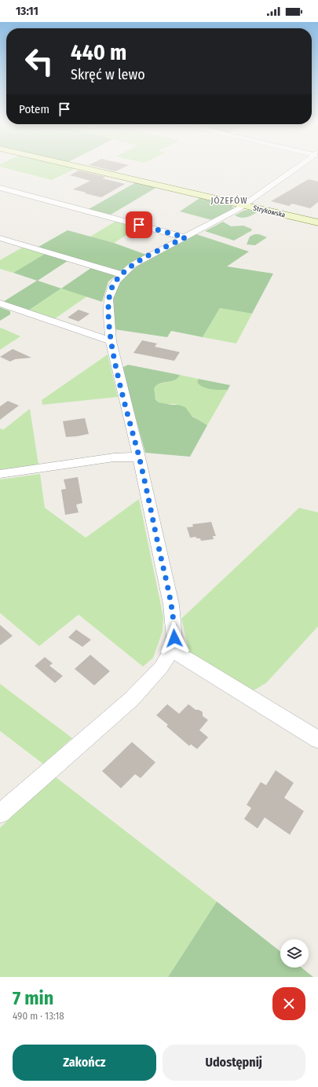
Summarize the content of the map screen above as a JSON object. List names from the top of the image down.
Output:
{
  "streets": {
    "street": ["Strykowska"]
  },
  "districts": ["JÓZEFÓW"],
  "page": {
    "status": "13:11",
    "turn": ["440 m", "Skręć w lewo"],
    "then": "Potem",
    "heading": ["7 min", "490 m · 13:18"],
    "buttons": ["Zakończ", "Udostępnij"]
  }
}
